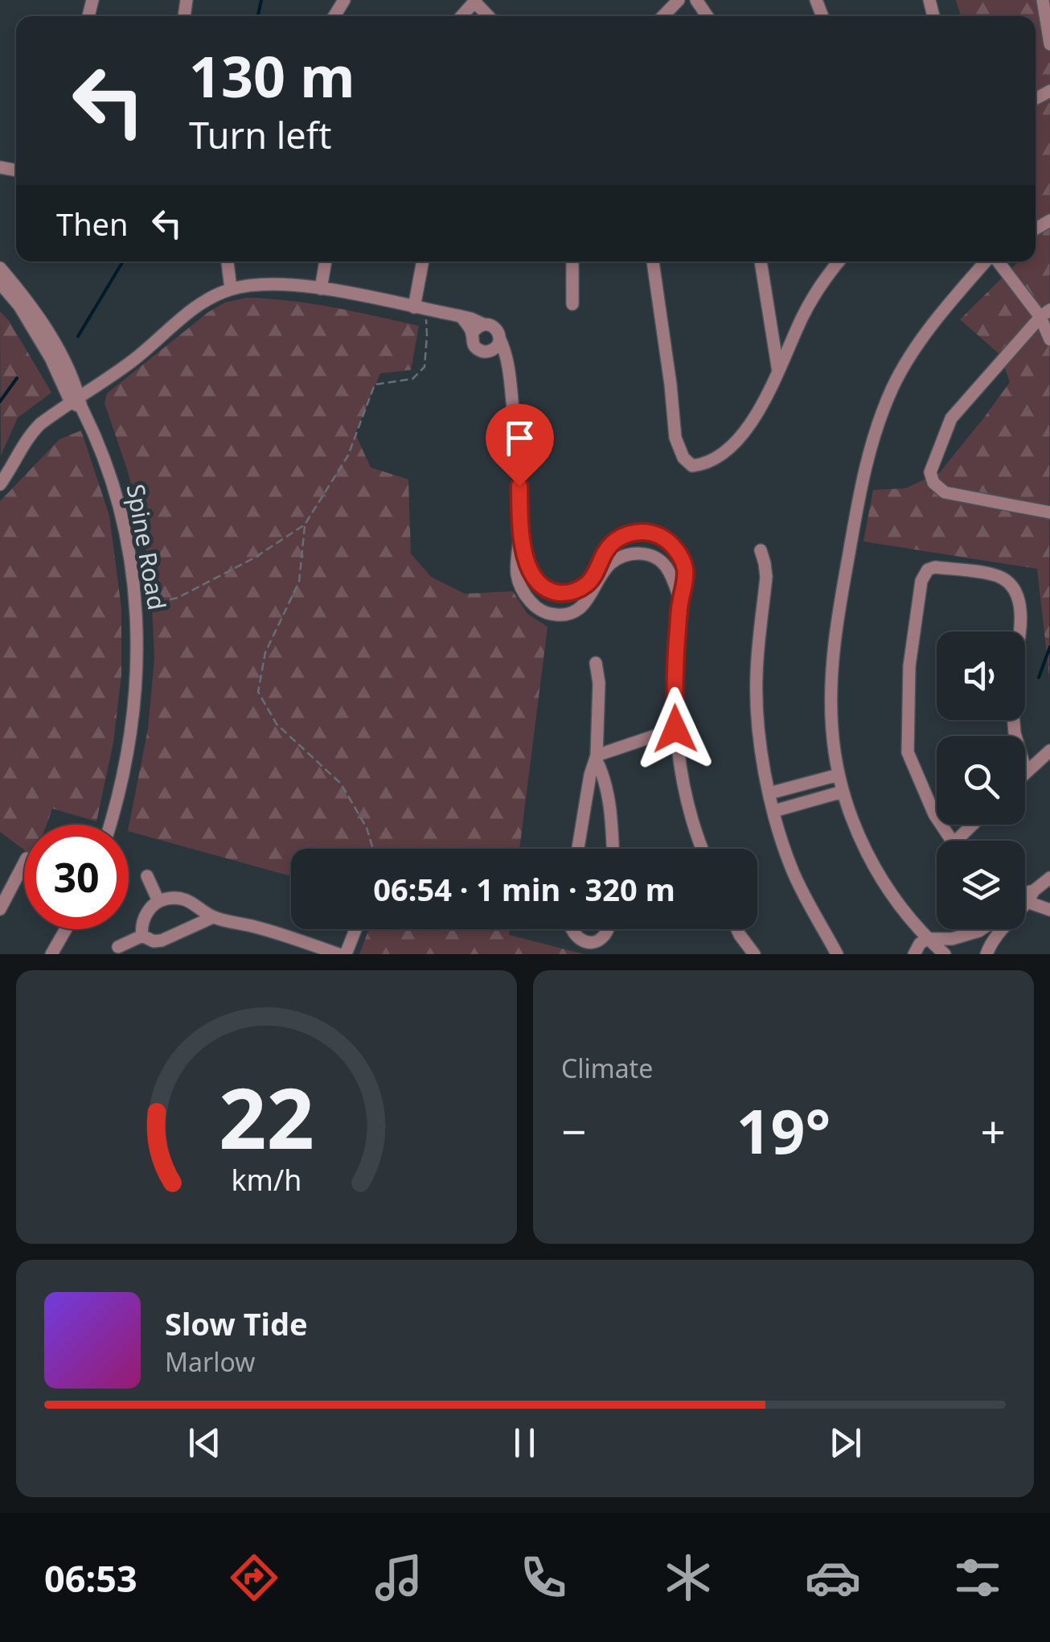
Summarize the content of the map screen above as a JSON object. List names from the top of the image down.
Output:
{
  "streets": {
    "street": ["Spine Road"]
  },
  "page": {
    "turn": ["130 m", "Turn left"],
    "then": "Then",
    "limit": "30",
    "trip": "06:54 · 1 min · 320 m",
    "tile": "Climate",
    "heat": ["−", "19°", "+"],
    "song": ["Slow Tide", "Marlow"],
    "tabs": "06:53",
    "gauge": ["22", "km/h"]
  }
}
